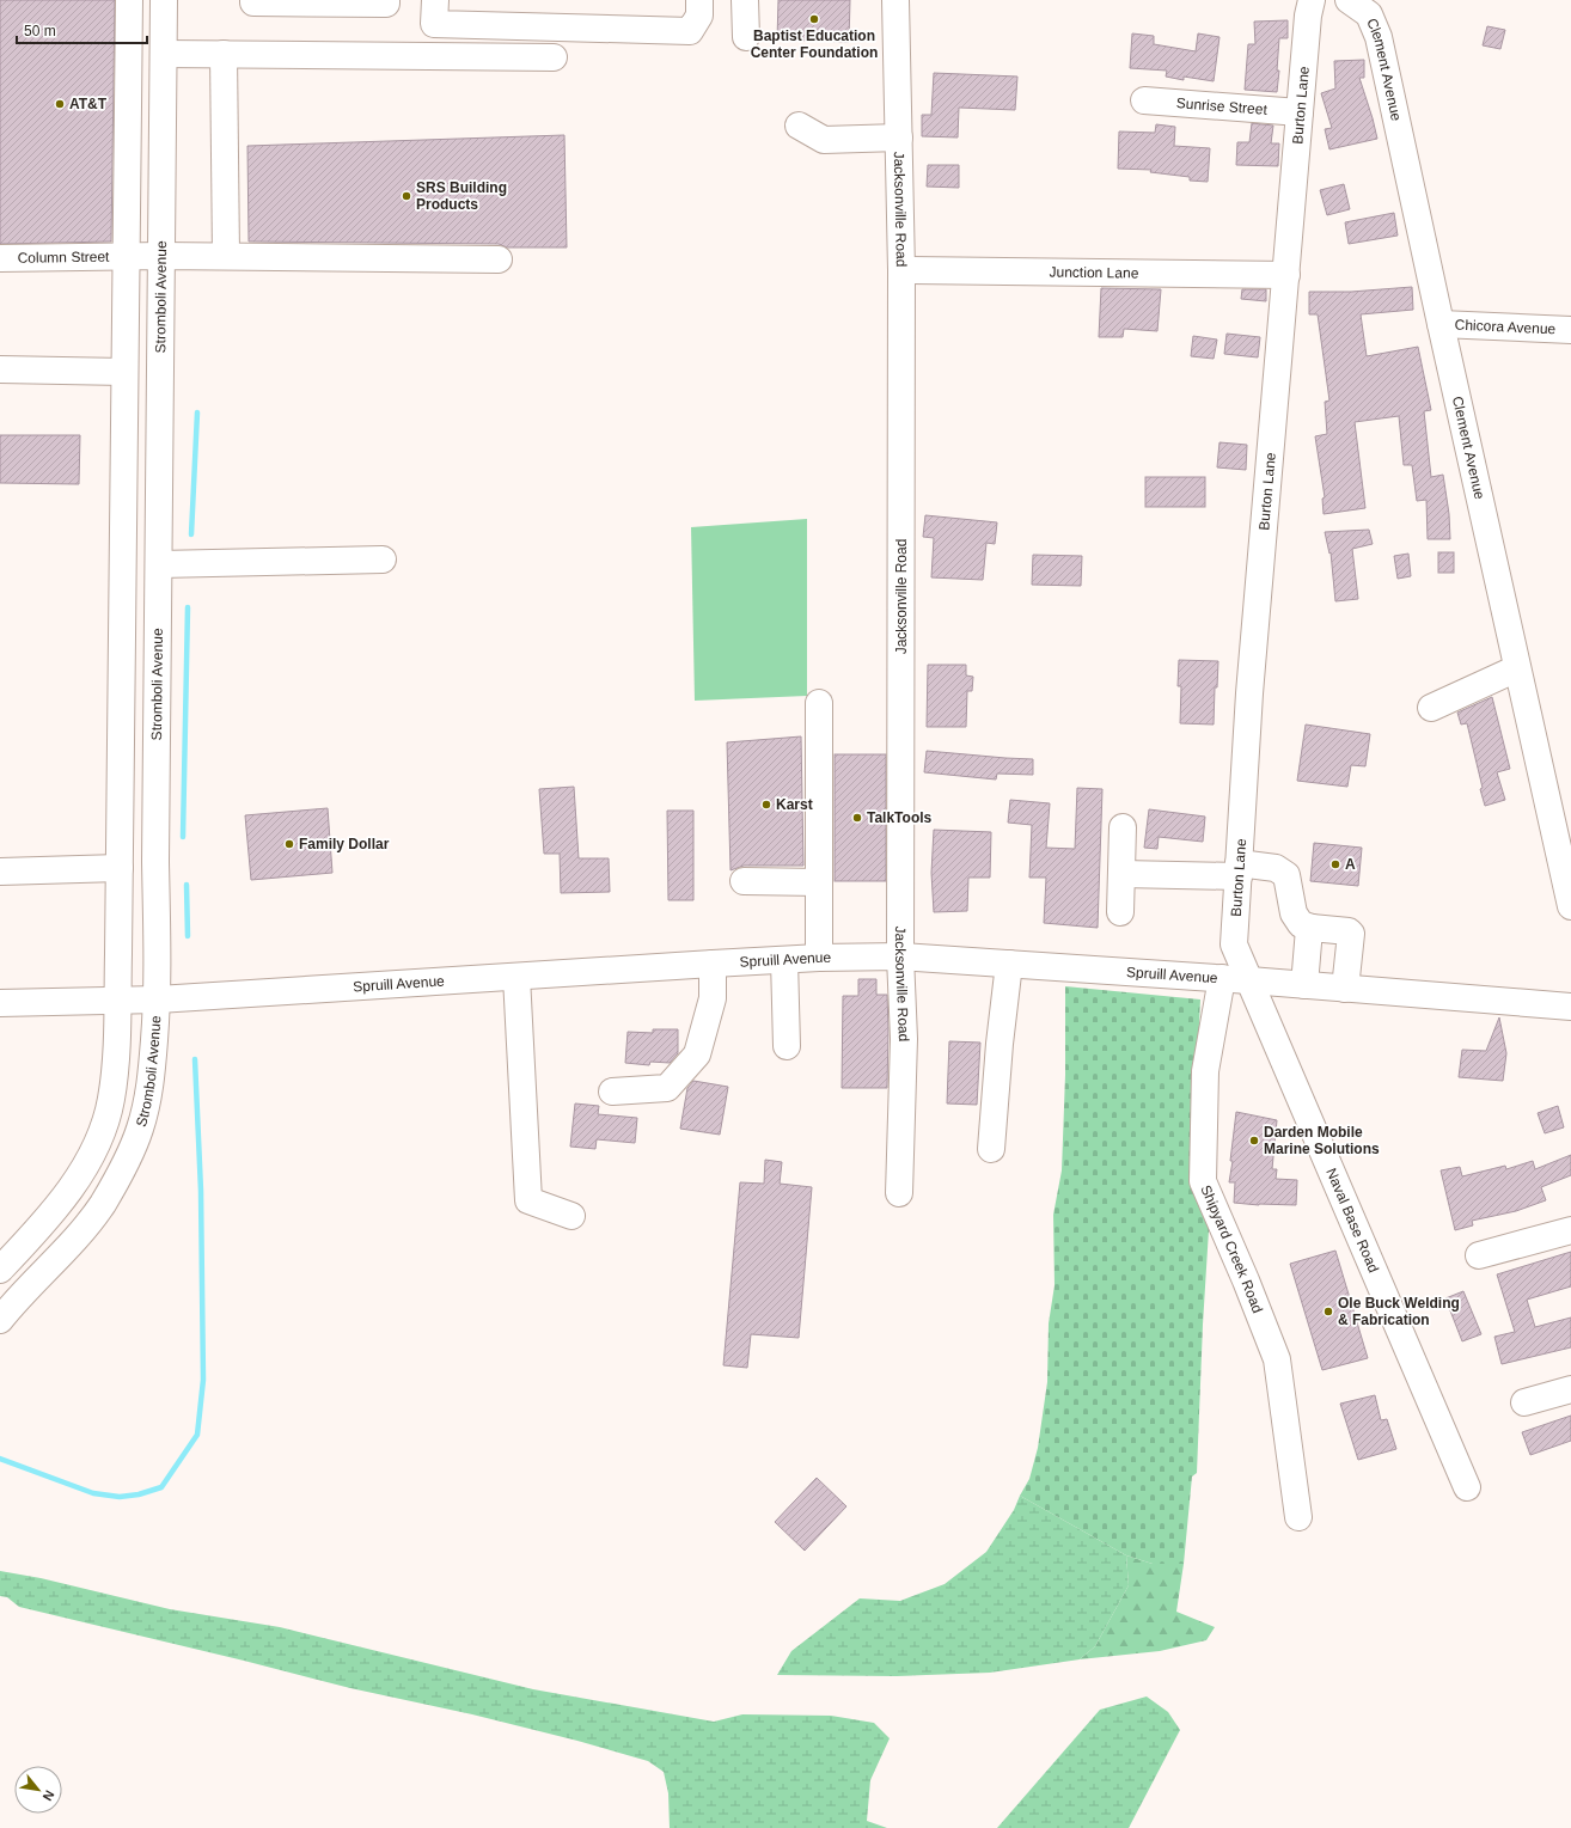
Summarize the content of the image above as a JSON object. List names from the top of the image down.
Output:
{
  "streets": {
    "street": [
      "Clement Avenue",
      "Burton Lane",
      "Sunrise Street",
      "Jacksonville Road",
      "Column Street",
      "Junction Lane",
      "Stromboli Avenue",
      "Chicora Avenue",
      "Spruill Avenue",
      "Naval Base Road",
      "Shipyard Creek Road"
    ]
  },
  "crossings": [
    ["Clement Avenue", "Chicora Avenue"],
    ["Burton Lane", "Sunrise Street"],
    ["Burton Lane", "Junction Lane"],
    ["Burton Lane", "Spruill Avenue"],
    ["Burton Lane", "Naval Base Road"],
    ["Jacksonville Road", "Junction Lane"],
    ["Jacksonville Road", "Spruill Avenue"],
    ["Column Street", "Stromboli Avenue"],
    ["Stromboli Avenue", "Spruill Avenue"],
    ["Spruill Avenue", "Naval Base Road"],
    ["Spruill Avenue", "Shipyard Creek Road"]
  ],
  "places": [
    "Baptist Education Center Foundation",
    "AT&T",
    "SRS Building Products",
    "Karst",
    "TalkTools",
    "Family Dollar",
    "A",
    "Darden Mobile Marine Solutions",
    "Ole Buck Welding & Fabrication"
  ],
  "scale_bar": "50 m",
  "north": "bottom right"
}
